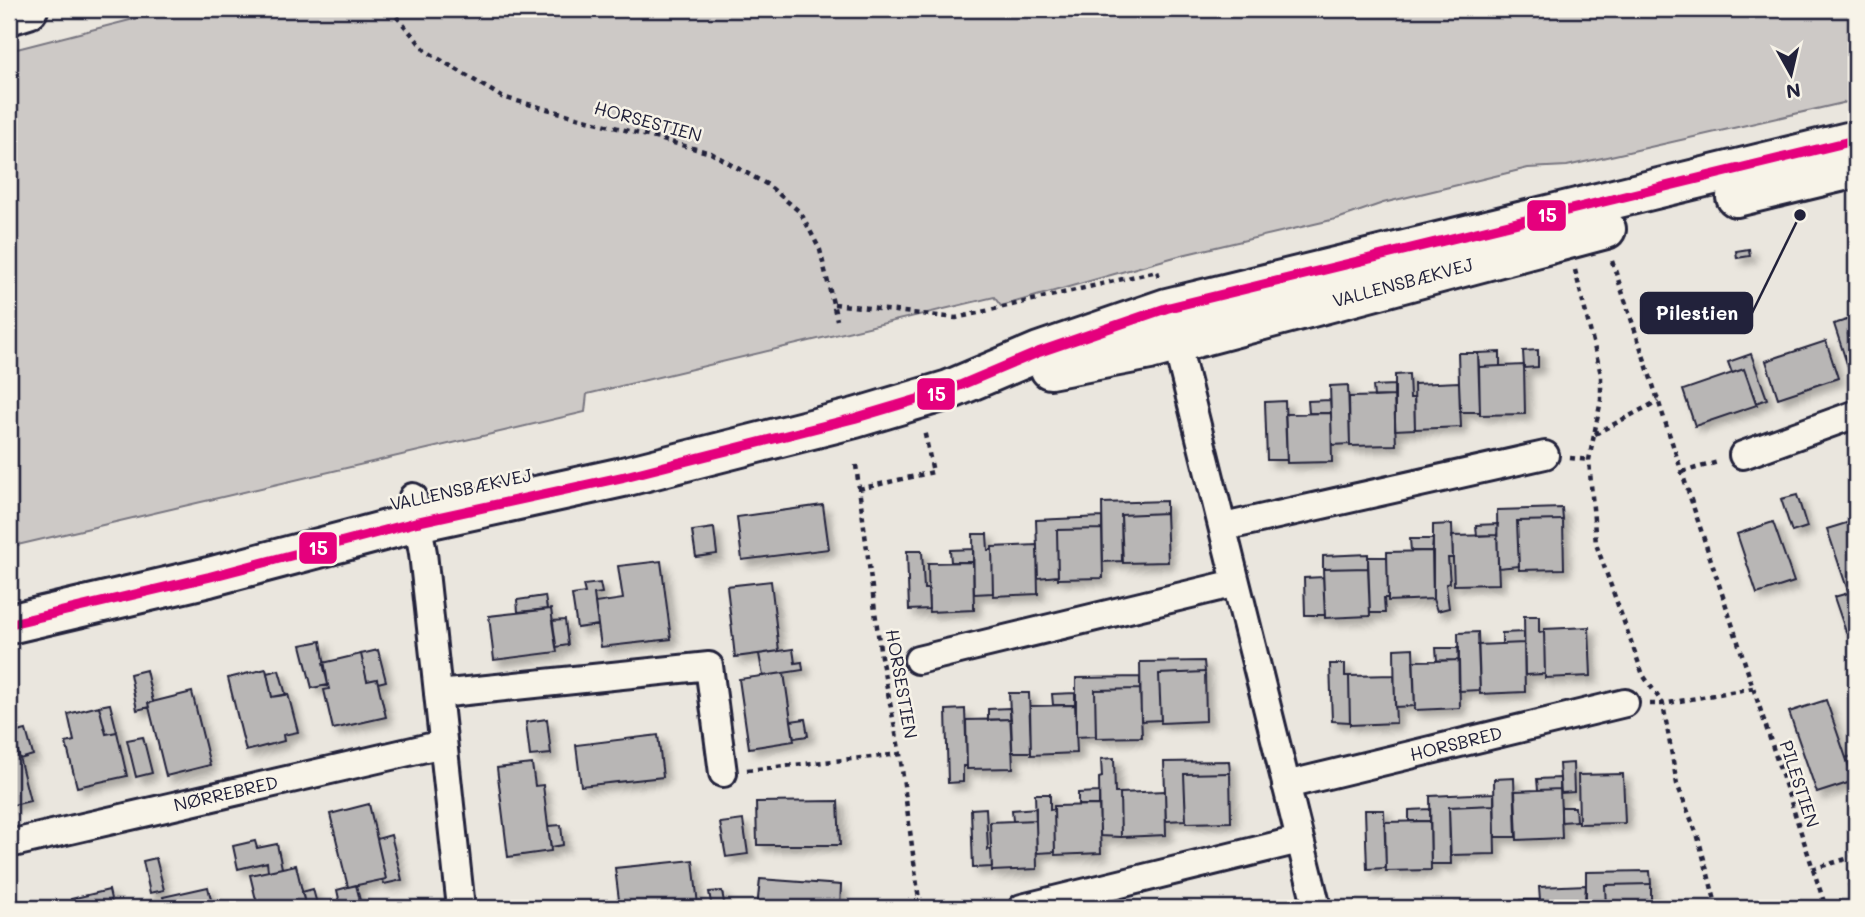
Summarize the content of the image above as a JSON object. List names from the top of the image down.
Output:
{
  "streets": {
    "main road": ["VALLENSBÆKVEJ"],
    "street": ["HORSBRED", "NØRREBRED"],
    "path": ["HORSESTIEN", "PILESTIEN"]
  },
  "crossings": [
    ["VALLENSBÆKVEJ", "PILESTIEN"]
  ],
  "places": ["Pilestien"],
  "lines": ["transit line 15"],
  "north": "bottom"
}
